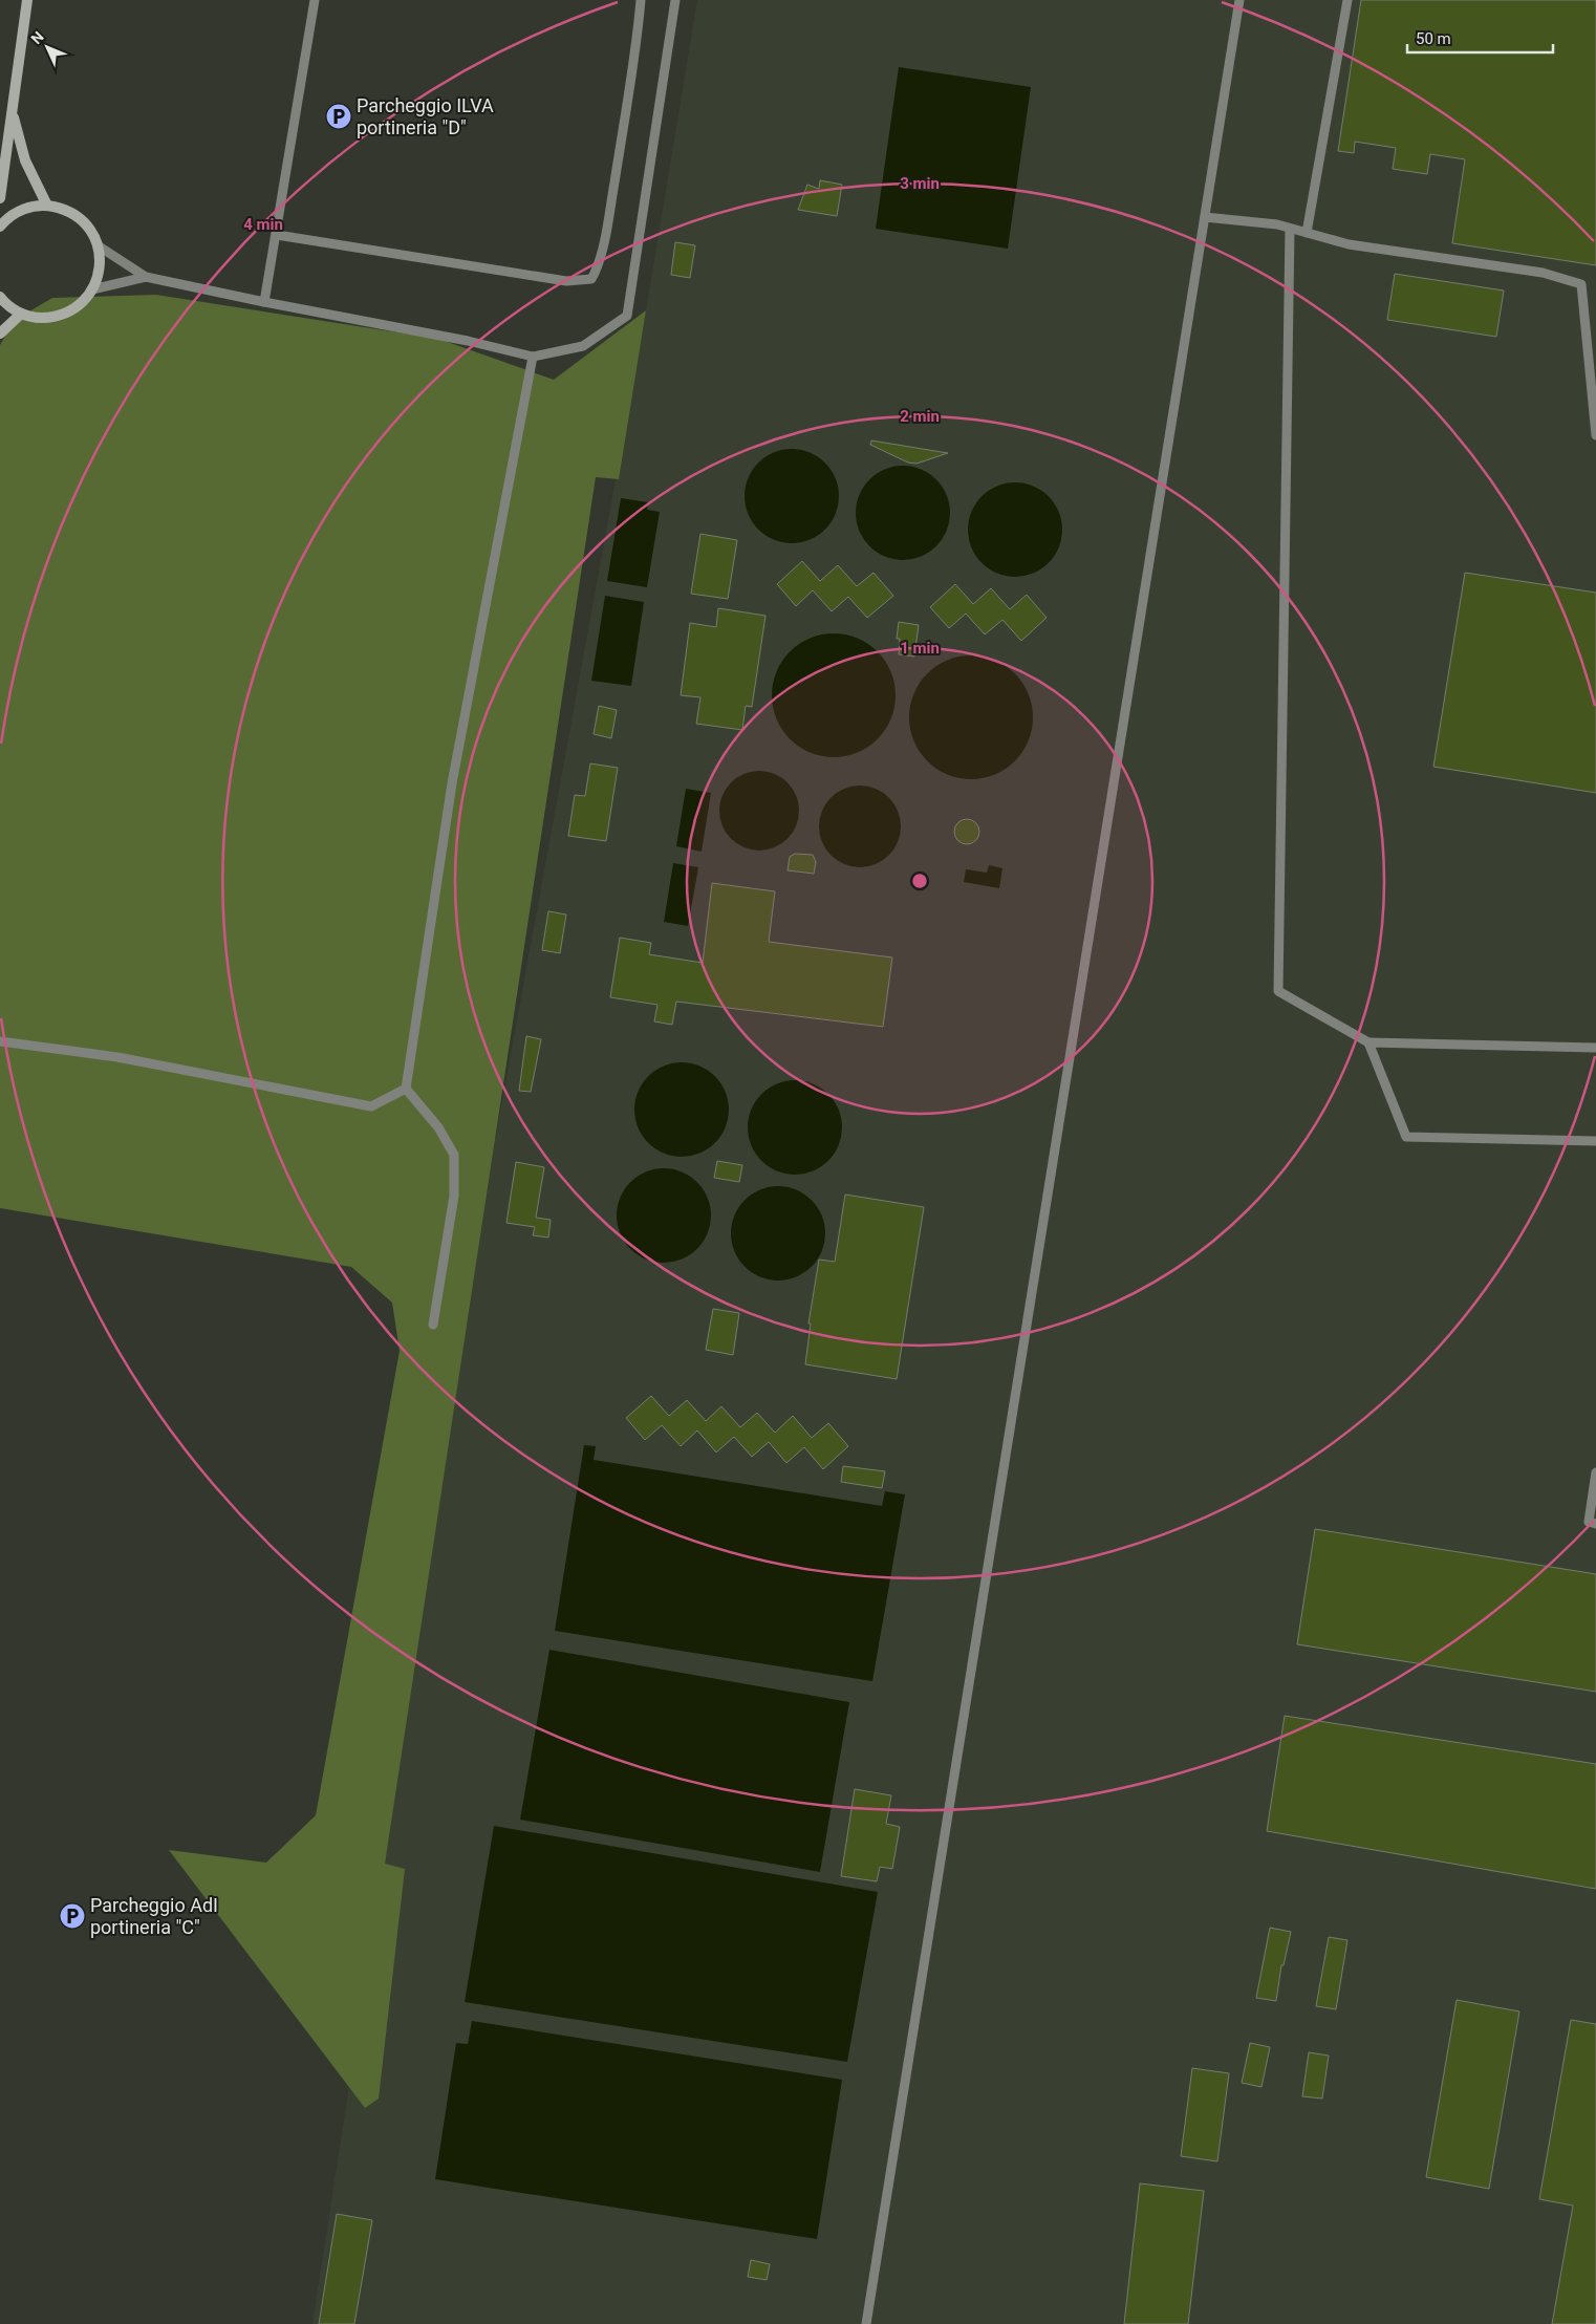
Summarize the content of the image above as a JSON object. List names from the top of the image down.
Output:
{
  "places": {
    "parking": ["Parcheggio ILVA portineria \"D\"", "Parcheggio AdI portineria \"C\""]
  },
  "scale_bar": "50 m",
  "north": "top left",
  "rings": [
    "3 min",
    "4 min",
    "2 min",
    "1 min"
  ]
}
